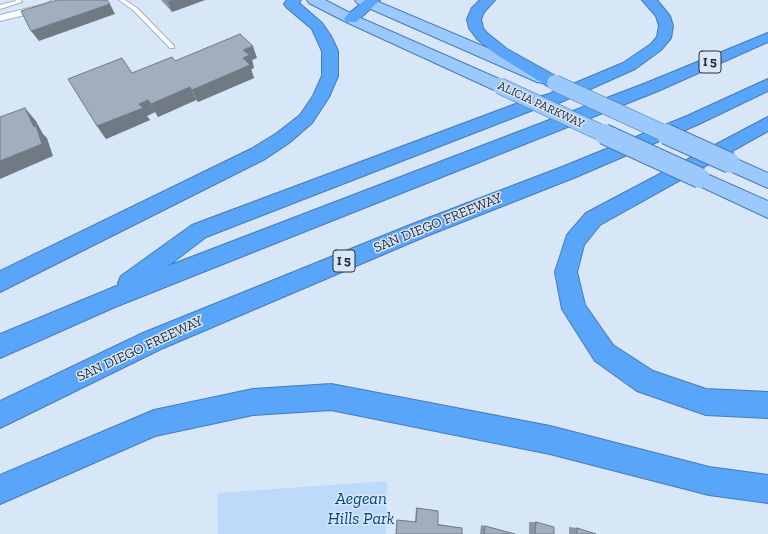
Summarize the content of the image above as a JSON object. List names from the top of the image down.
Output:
{
  "streets": {
    "highway": ["I 5", "SAN DIEGO FREEWAY"],
    "main road": ["ALICIA PARKWAY"]
  },
  "parks": ["Aegean Hills Park"]
}
